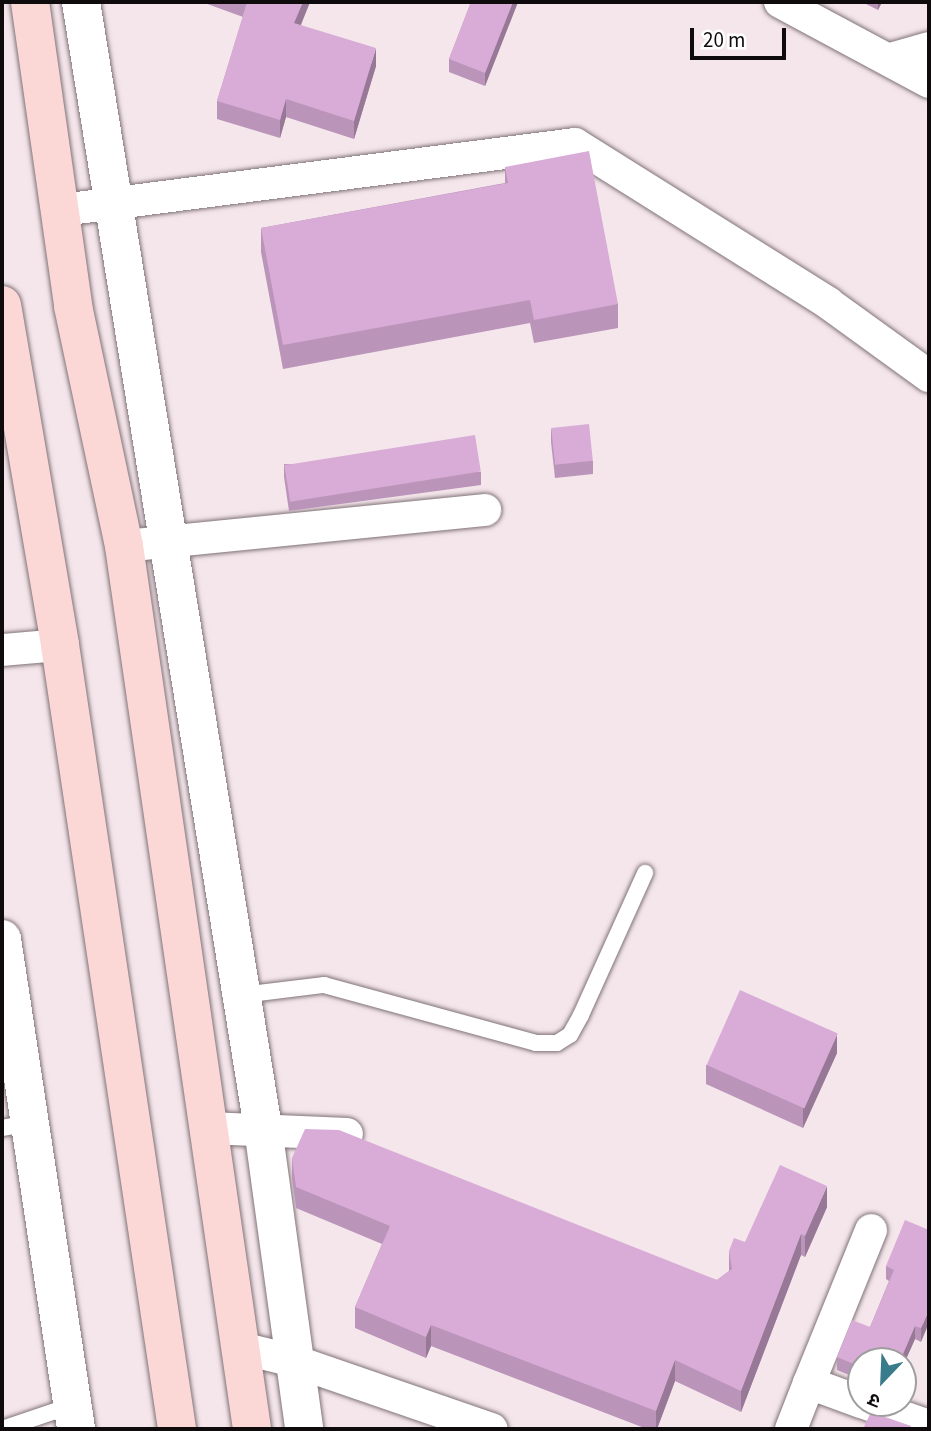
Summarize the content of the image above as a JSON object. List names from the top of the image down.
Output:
{
  "scale_bar": "20 m",
  "north": "bottom left"
}
